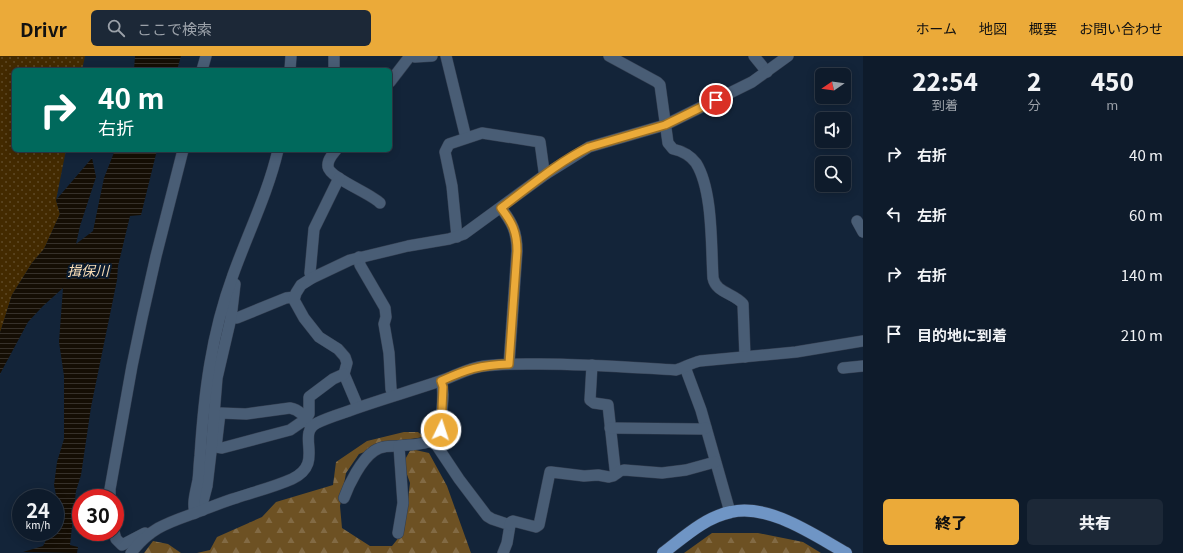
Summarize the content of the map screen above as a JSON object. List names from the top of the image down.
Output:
{
  "water": ["揖保川"],
  "north": "left",
  "page": {
    "header": "Drivr",
    "search": "ここで検索",
    "nav": [
      "ホーム",
      "地図",
      "概要",
      "お問い合わせ"
    ],
    "eta": [
      "22:54",
      "到着",
      "2",
      "分",
      "450",
      "m"
    ],
    "turn": ["40 m", "右折"],
    "list": [
      {
        "name": "右折",
        "value": "40 m"
      },
      {
        "name": "左折",
        "value": "60 m"
      },
      {
        "name": "右折",
        "value": "140 m"
      },
      {
        "name": "目的地に到着",
        "value": "210 m"
      }
    ],
    "speed": "24 km/h",
    "limit": "30",
    "buttons": ["終了", "共有"]
  }
}
